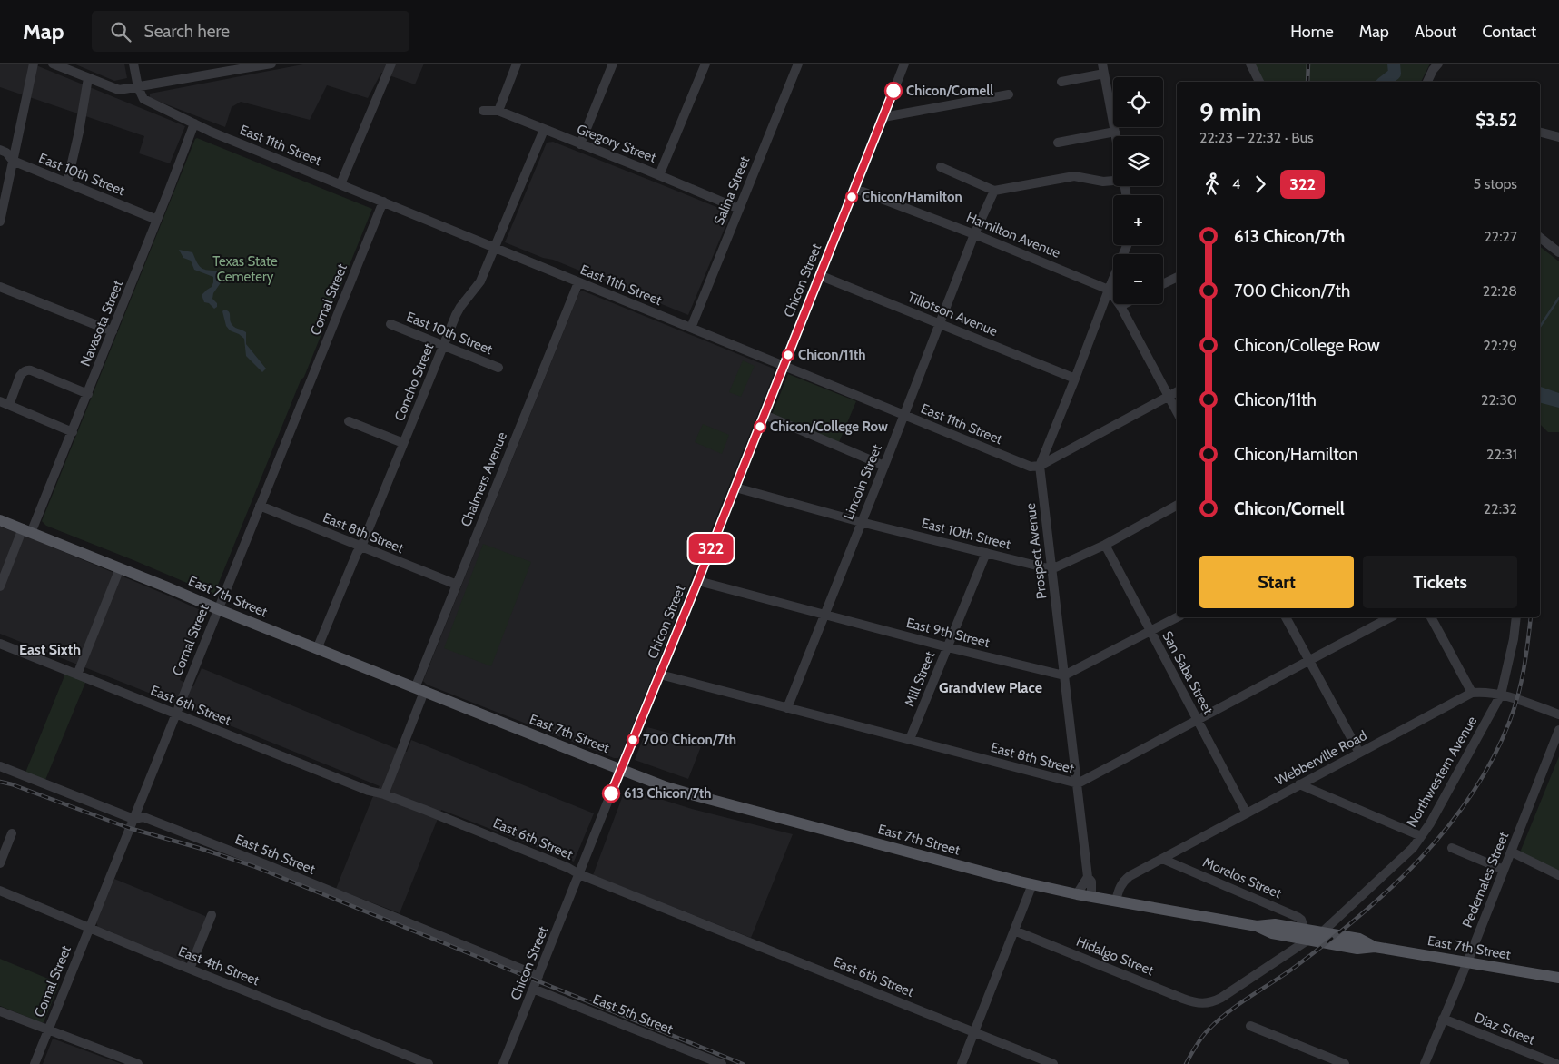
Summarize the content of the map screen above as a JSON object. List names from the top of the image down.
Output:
{
  "streets": {
    "main road": ["East 7th Street"],
    "street": [
      "Gregory Street",
      "East 11th Street",
      "East 10th Street",
      "Salina Street",
      "Hamilton Avenue",
      "Chicon Street",
      "Comal Street",
      "Tillotson Avenue",
      "Navasota Street",
      "Concho Street",
      "Chalmers Avenue",
      "Lincoln Street",
      "East 8th Street",
      "Prospect Avenue",
      "East 9th Street",
      "San Saba Street",
      "Mill Street",
      "East 6th Street",
      "Webberville Road",
      "Northwestern Avenue",
      "East 5th Street",
      "Morelos Street",
      "Pedernales Street",
      "Hidalgo Street",
      "East 4th Street",
      "Diaz Street"
    ]
  },
  "crossings": [
    ["Gregory Street", "Salina Street"],
    ["Gregory Street", "Concho Street"],
    ["East 11th Street", "Salina Street"],
    ["East 11th Street", "Chicon Street"],
    ["East 11th Street", "Comal Street"],
    ["East 11th Street", "Navasota Street"],
    ["East 11th Street", "Concho Street"],
    ["East 11th Street", "Chalmers Avenue"],
    ["East 11th Street", "Lincoln Street"],
    ["East 11th Street", "Prospect Avenue"],
    ["East 10th Street", "Chicon Street"],
    ["East 10th Street", "Navasota Street"],
    ["East 10th Street", "Concho Street"],
    ["East 10th Street", "Lincoln Street"],
    ["East 10th Street", "Prospect Avenue"],
    ["East 10th Street", "Mill Street"],
    ["Hamilton Avenue", "Chicon Street"],
    ["Hamilton Avenue", "Lincoln Street"],
    ["Hamilton Avenue", "Prospect Avenue"],
    ["Chicon Street", "Tillotson Avenue"],
    ["Chicon Street", "East 8th Street"],
    ["Chicon Street", "East 7th Street"],
    ["Chicon Street", "East 9th Street"],
    ["Chicon Street", "East 6th Street"],
    ["Chicon Street", "East 5th Street"],
    ["Comal Street", "East 8th Street"],
    ["Comal Street", "East 7th Street"],
    ["Comal Street", "East 6th Street"],
    ["Comal Street", "East 5th Street"],
    ["Comal Street", "East 4th Street"],
    ["Tillotson Avenue", "Lincoln Street"],
    ["Tillotson Avenue", "Prospect Avenue"],
    ["Navasota Street", "East 7th Street"],
    ["Concho Street", "East 8th Street"],
    ["Concho Street", "East 7th Street"],
    ["Chalmers Avenue", "East 8th Street"],
    ["Chalmers Avenue", "East 7th Street"],
    ["Chalmers Avenue", "East 6th Street"],
    ["Lincoln Street", "East 8th Street"],
    ["Lincoln Street", "East 9th Street"],
    ["East 8th Street", "Prospect Avenue"],
    ["East 8th Street", "San Saba Street"],
    ["East 8th Street", "Mill Street"],
    ["Prospect Avenue", "East 7th Street"],
    ["Prospect Avenue", "East 9th Street"],
    ["East 7th Street", "Webberville Road"],
    ["East 7th Street", "Northwestern Avenue"],
    ["East 7th Street", "Morelos Street"],
    ["East 7th Street", "Pedernales Street"],
    ["East 7th Street", "Hidalgo Street"],
    ["East 9th Street", "Mill Street"],
    ["San Saba Street", "Webberville Road"],
    ["Webberville Road", "Morelos Street"],
    ["Morelos Street", "Hidalgo Street"],
    ["Pedernales Street", "Diaz Street"]
  ],
  "districts": ["East Sixth", "Grandview Place"],
  "parks": ["Texas State Cemetery"],
  "places": [
    "Chicon/Cornell",
    "Chicon/Hamilton",
    "Chicon/11th",
    "Chicon/College Row",
    "700 Chicon/7th",
    "613 Chicon/7th"
  ],
  "lines": ["bus line 322"],
  "page": {
    "header": "Map",
    "search": "Search here",
    "nav": [
      "Home",
      "Map",
      "About",
      "Contact"
    ],
    "on_map": "322",
    "map_buttons": ["+", "−"],
    "heading": ["9 min", "22:23 – 22:32 · Bus", "$3.52"],
    "legs": ["4", "322", "5 stops"],
    "list": [
      {
        "name": "613 Chicon/7th",
        "value": "22:27"
      },
      {
        "name": "700 Chicon/7th",
        "value": "22:28"
      },
      {
        "name": "Chicon/College Row",
        "value": "22:29"
      },
      {
        "name": "Chicon/11th",
        "value": "22:30"
      },
      {
        "name": "Chicon/Hamilton",
        "value": "22:31"
      },
      {
        "name": "Chicon/Cornell",
        "value": "22:32"
      }
    ],
    "buttons": ["Start", "Tickets"]
  }
}
